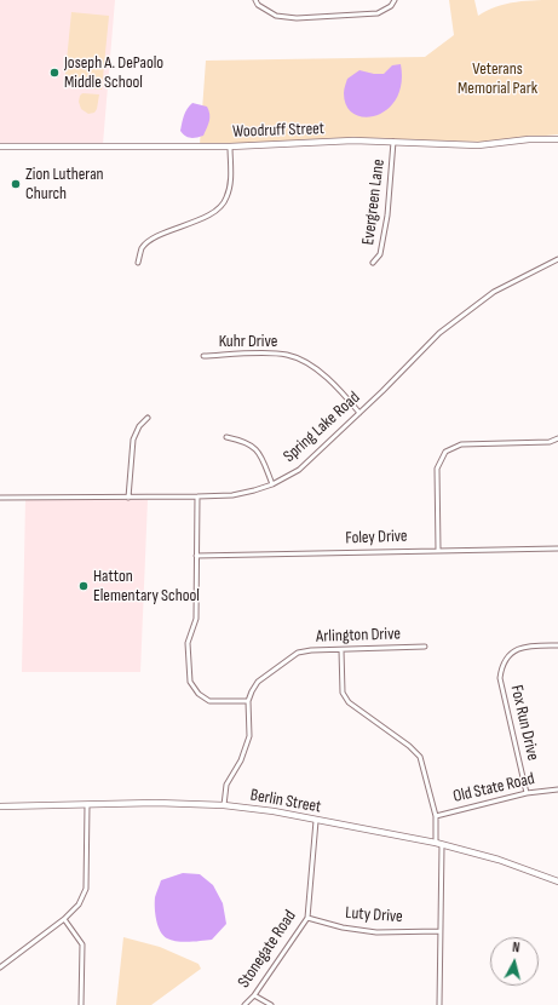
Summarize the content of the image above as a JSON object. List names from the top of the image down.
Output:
{
  "streets": {
    "main road": ["Woodruff Street", "Berlin Street"],
    "street": [
      "Evergreen Lane",
      "Kuhr Drive",
      "Spring Lake Road",
      "Foley Drive",
      "Arlington Drive",
      "Fox Run Drive",
      "Old State Road",
      "Luty Drive",
      "Stonegate Road"
    ]
  },
  "crossings": [
    ["Woodruff Street", "Evergreen Lane"],
    ["Kuhr Drive", "Spring Lake Road"],
    ["Fox Run Drive", "Old State Road"],
    ["Berlin Street", "Stonegate Road"],
    ["Luty Drive", "Stonegate Road"]
  ],
  "parks": ["Veterans Memorial Park"],
  "places": ["Joseph A. DePaolo Middle School", "Zion Lutheran Church", "Hatton Elementary School"],
  "north": "top"
}
